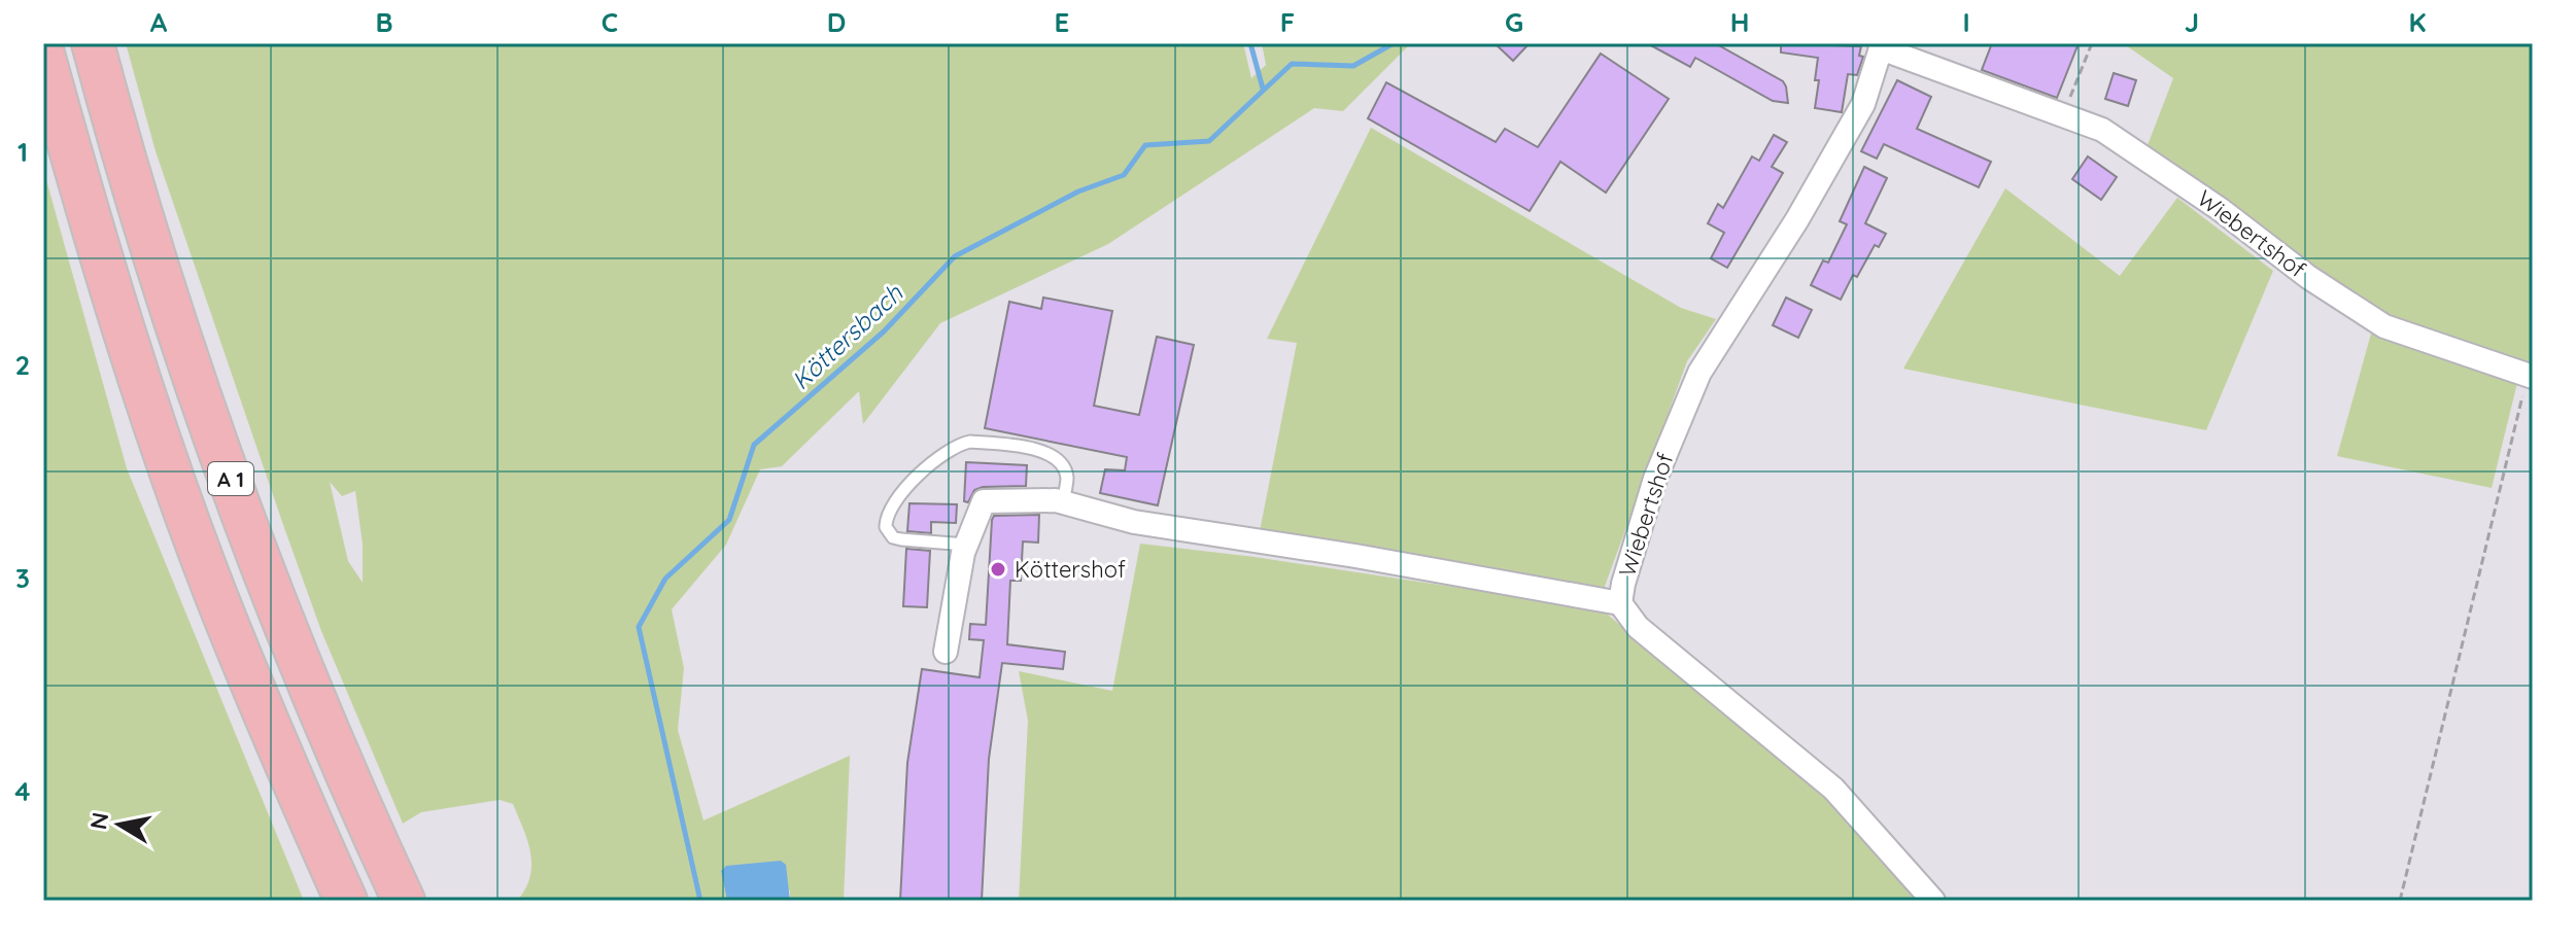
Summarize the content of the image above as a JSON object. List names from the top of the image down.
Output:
{
  "streets": {
    "highway": ["A 1"],
    "street": ["Wiebertshof"]
  },
  "water": ["Köttersbach"],
  "places": ["Köttershof"],
  "north": "left",
  "grid": {
    "columns": [
      "A",
      "B",
      "C",
      "D",
      "E",
      "F",
      "G",
      "H",
      "I",
      "J",
      "K"
    ],
    "rows": [
      "1",
      "2",
      "3",
      "4"
    ]
  }
}
